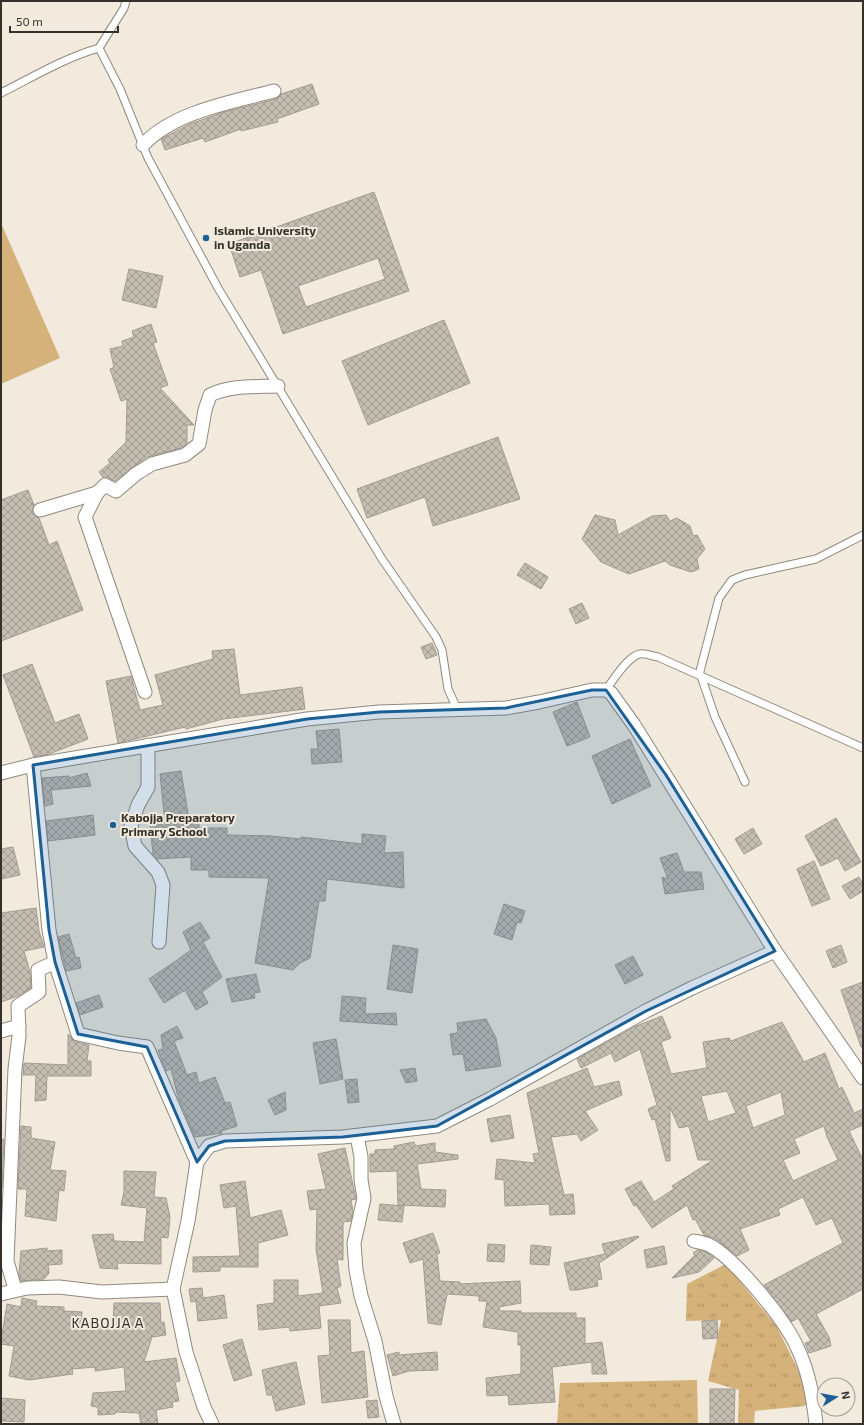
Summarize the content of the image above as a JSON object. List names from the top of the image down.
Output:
{
  "districts": ["KABOJJA A"],
  "places": ["Islamic University in Uganda", "Kabojja Preparatory Primary School"],
  "scale_bar": "50 m",
  "north": "right"
}
